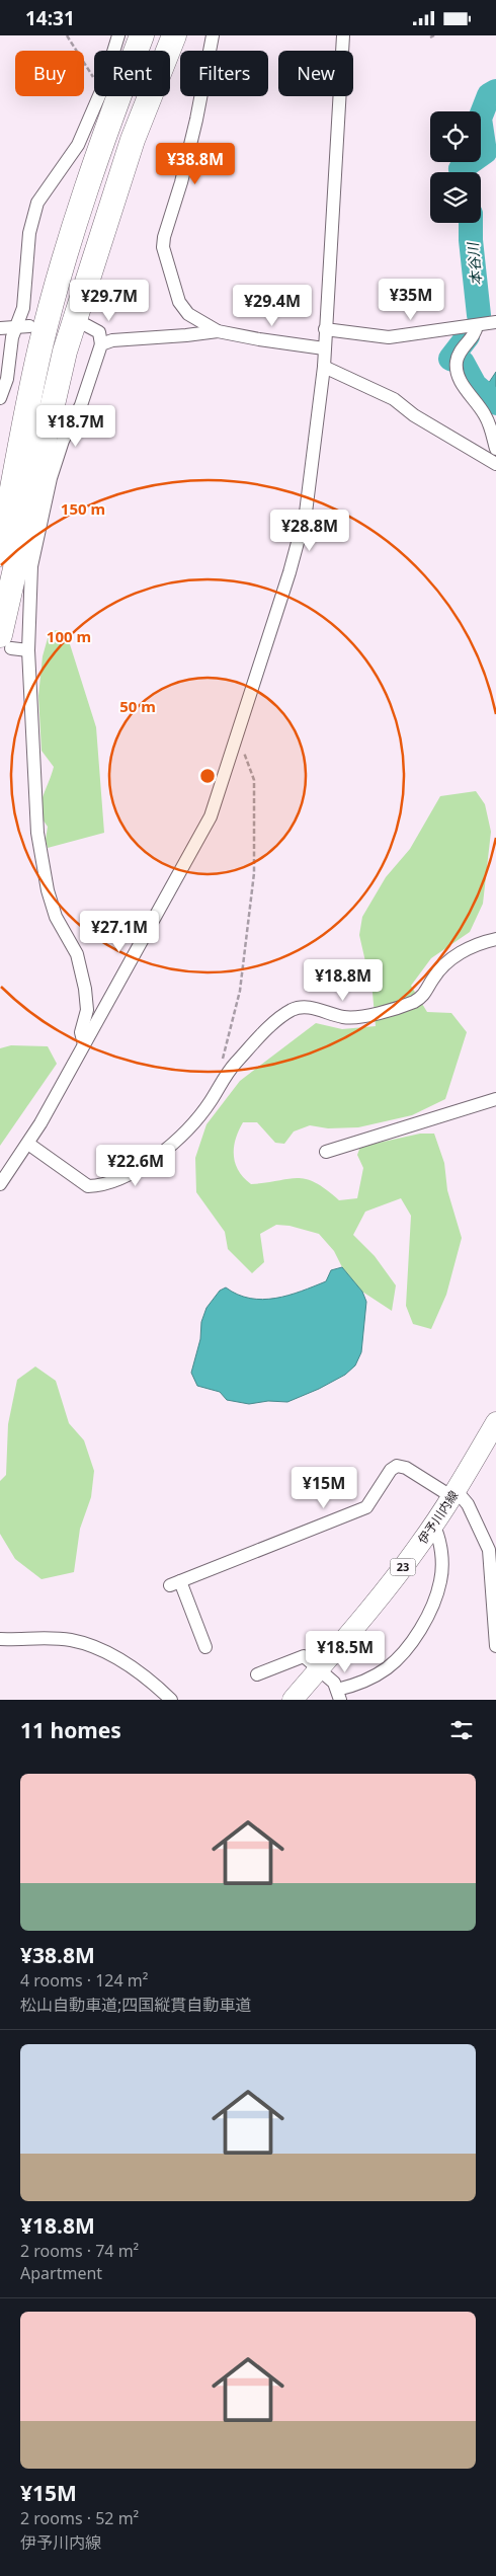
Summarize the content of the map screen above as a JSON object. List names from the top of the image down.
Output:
{
  "streets": {
    "main road": ["伊予川内線", "23"]
  },
  "water": ["本谷川"],
  "page": {
    "status": "14:31",
    "chip": [
      "Buy",
      "Rent",
      "Filters",
      "New"
    ],
    "price": [
      "¥38.8M",
      "¥35M",
      "¥29.7M",
      "¥29.4M",
      "¥18.7M",
      "¥28.8M",
      "¥27.1M",
      "¥18.8M",
      "¥22.6M",
      "¥15M",
      "¥18.5M"
    ],
    "heading": "11 homes",
    "list": [
      {
        "name": "¥38.8M",
        "note": "4 rooms · 124 m² · 松山自動車道;四国縦貫自動車道"
      },
      {
        "name": "¥18.8M",
        "note": "2 rooms · 74 m² · Apartment"
      },
      {
        "name": "¥15M",
        "note": "2 rooms · 52 m² · 伊予川内線"
      }
    ]
  },
  "rings": ["150 m", "100 m", "50 m"]
}
